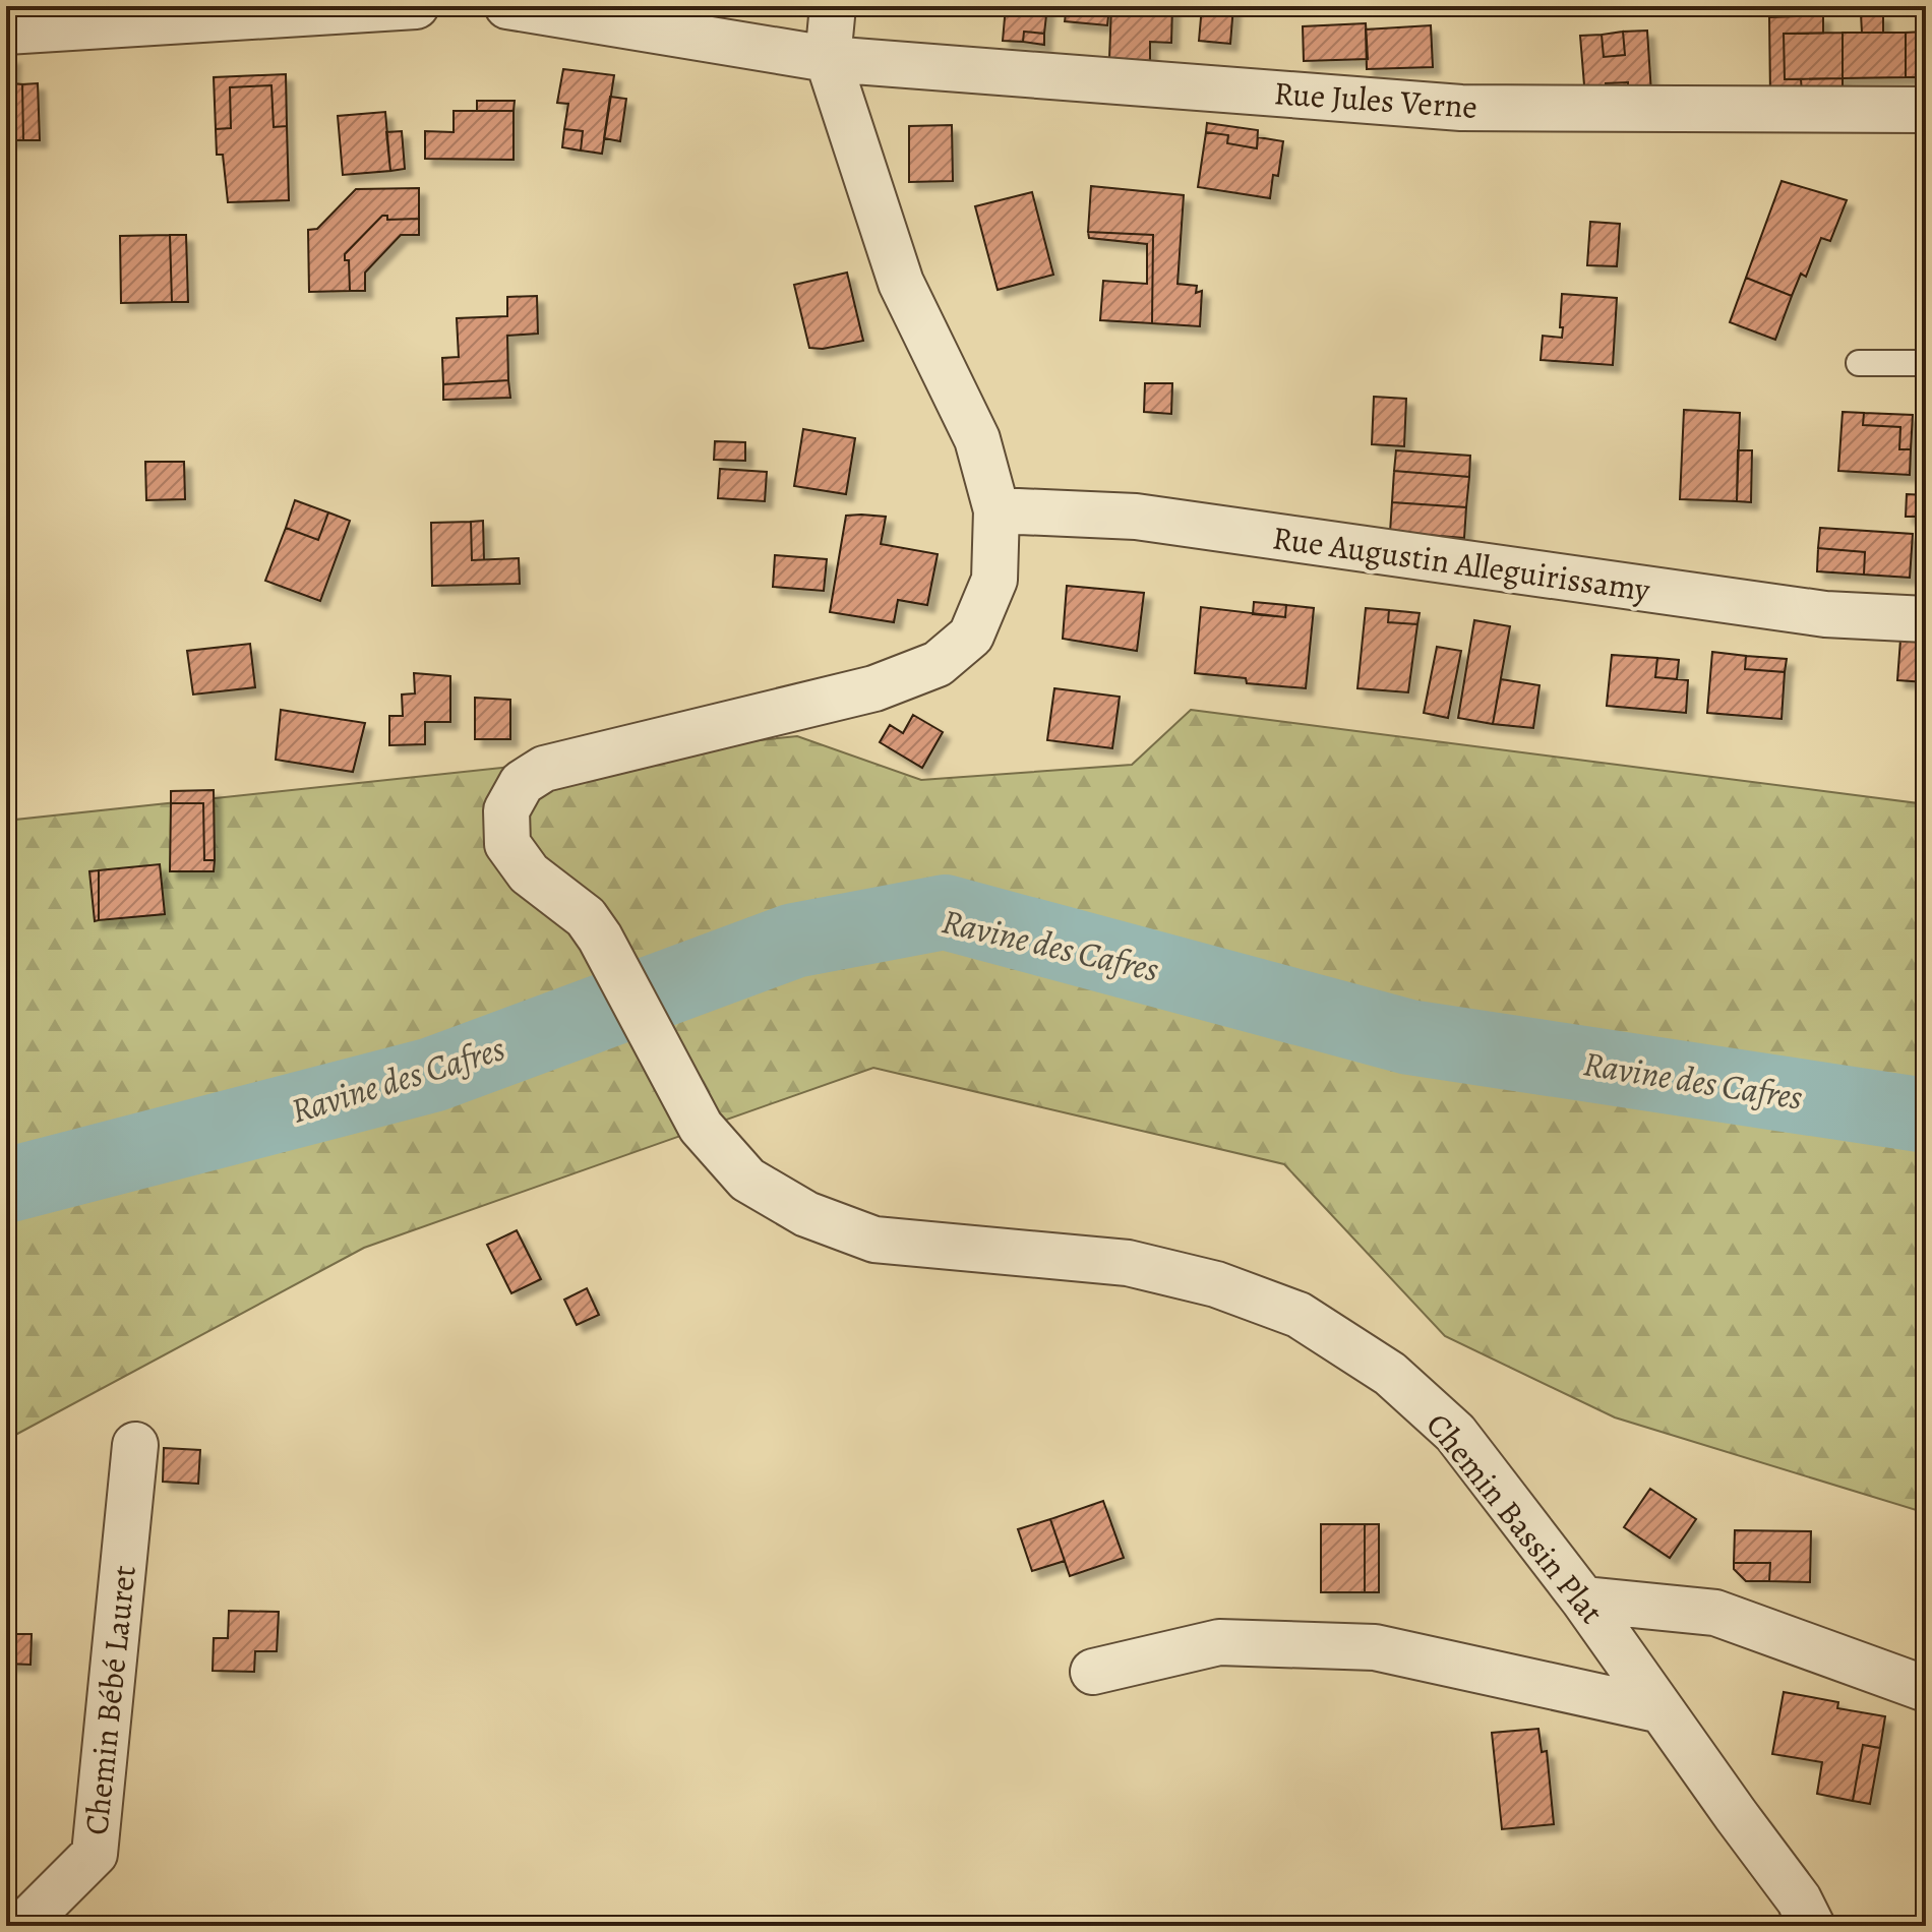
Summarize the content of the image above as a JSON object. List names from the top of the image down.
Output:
{
  "streets": {
    "street": [
      "Rue Jules Verne",
      "Rue Augustin Alleguirissamy",
      "Chemin Bassin Plat",
      "Chemin Bébé Lauret"
    ]
  },
  "crossings": [
    ["Rue Jules Verne", "Chemin Bassin Plat"],
    ["Rue Augustin Alleguirissamy", "Chemin Bassin Plat"]
  ],
  "water": ["Ravine des Cafres"]
}
